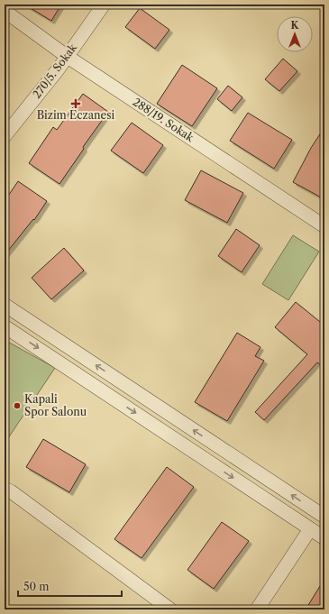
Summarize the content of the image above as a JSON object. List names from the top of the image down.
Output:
{
  "streets": {
    "street": ["270/5. Sokak", "288/19. Sokak"]
  },
  "crossings": [
    ["270/5. Sokak", "288/19. Sokak"]
  ],
  "places": {
    "health": ["Bizim Eczanesi"],
    "other": ["Kapali Spor Salonu"]
  },
  "scale_bar": "50 m",
  "north": "top"
}
